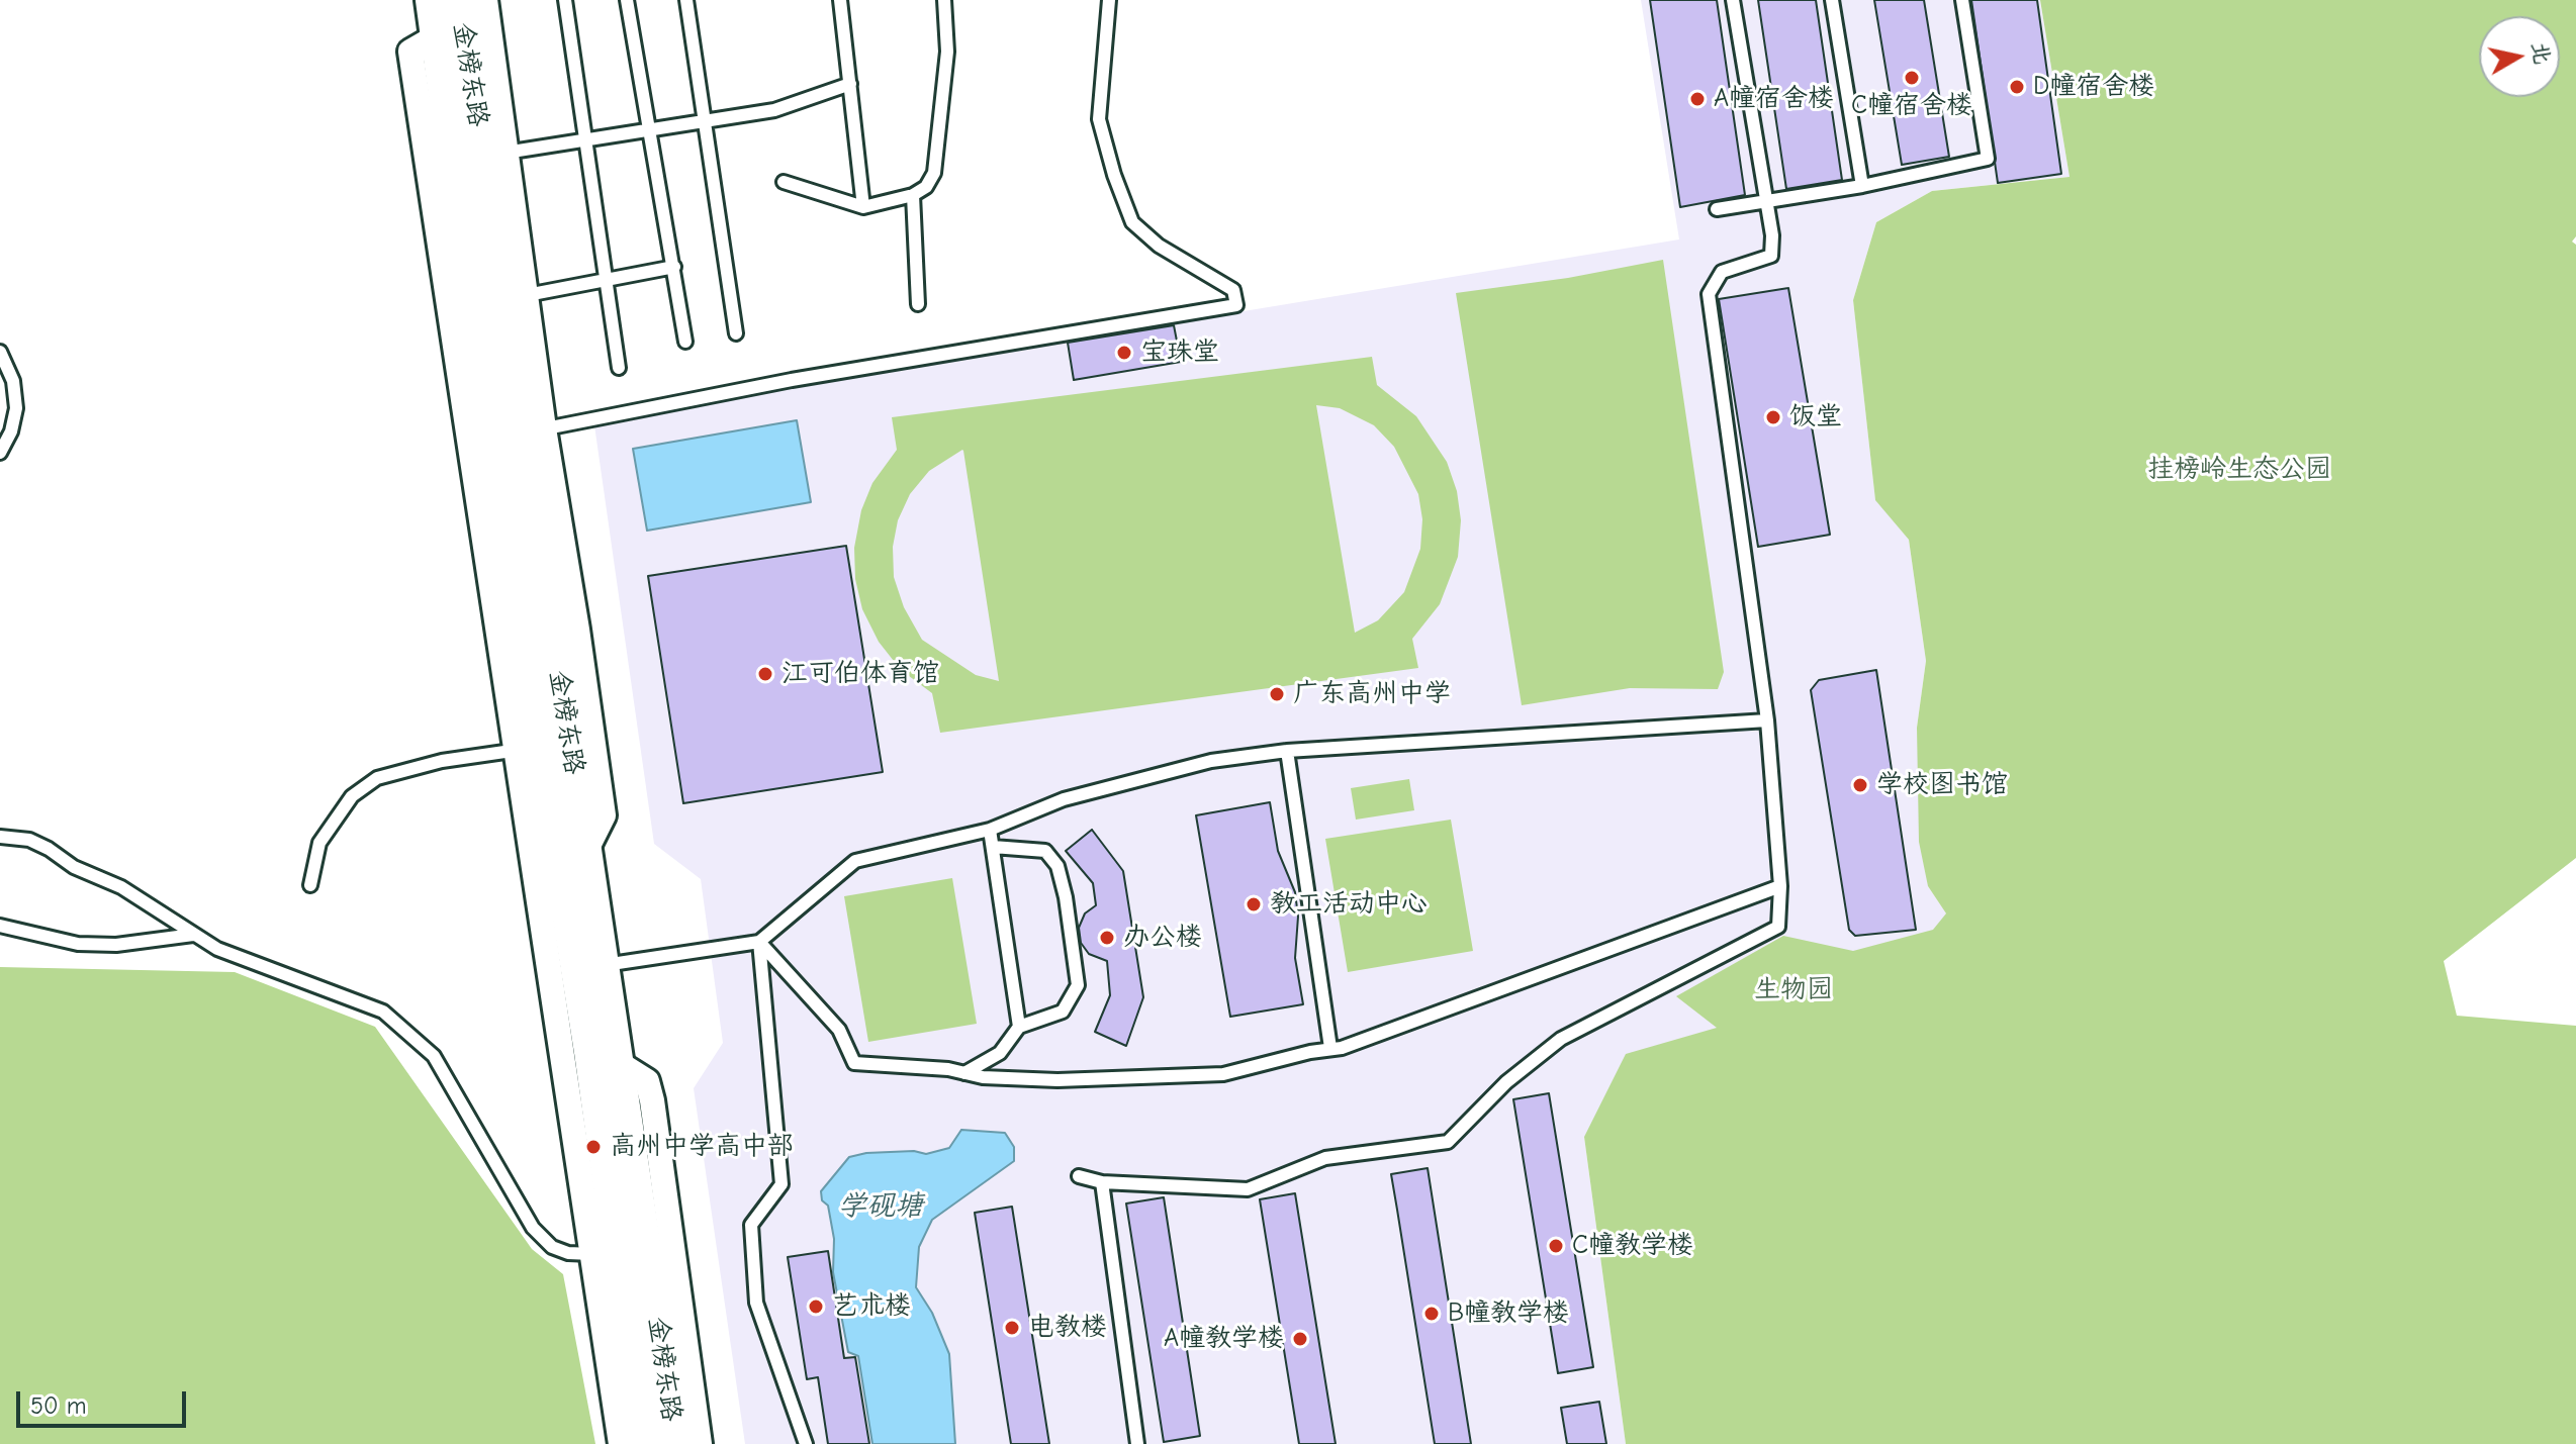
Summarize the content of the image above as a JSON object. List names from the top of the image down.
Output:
{
  "streets": {
    "street": ["金榜东路"]
  },
  "water": ["学砚塘"],
  "parks": ["挂榜岭生态公园", "生物园"],
  "places": [
    "C幢宿舍楼",
    "D幢宿舍楼",
    "A幢宿舍楼",
    "宝珠堂",
    "饭堂",
    "江可伯体育馆",
    "广东高州中学",
    "学校图书馆",
    "教工活动中心",
    "办公楼",
    "高州中学高中部",
    "C幢教学楼",
    "艺术楼",
    "B幢教学楼",
    "电教楼",
    "A幢教学楼"
  ],
  "scale_bar": "50 m",
  "north": "right"
}
